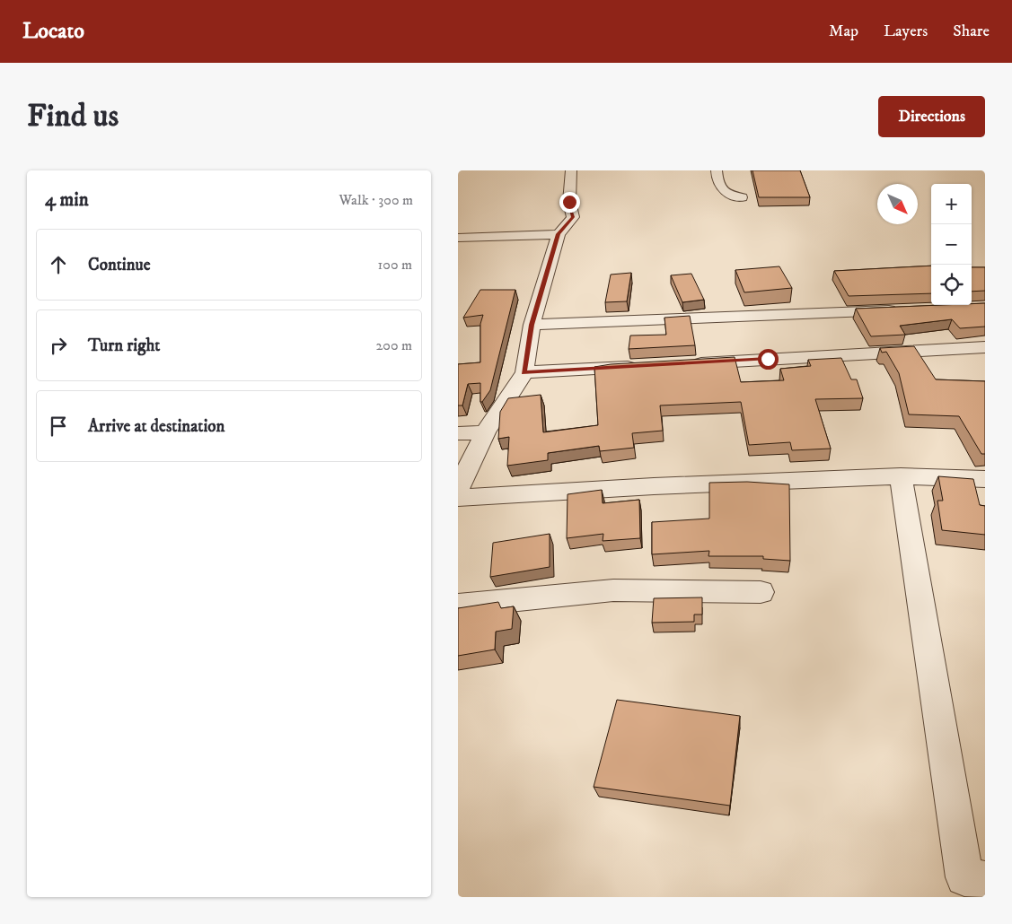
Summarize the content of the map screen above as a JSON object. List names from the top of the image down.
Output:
{
  "north": "bottom right",
  "page": {
    "header": "Locato",
    "nav": ["Map", "Layers", "Share"],
    "buttons": "Directions",
    "title": "Find us",
    "heading": ["4 min", "Walk · 300 m"],
    "map_buttons": ["+", "−"],
    "list": [
      ["Continue", "100 m"],
      ["Turn right", "200 m"],
      "Arrive at destination"
    ]
  }
}
